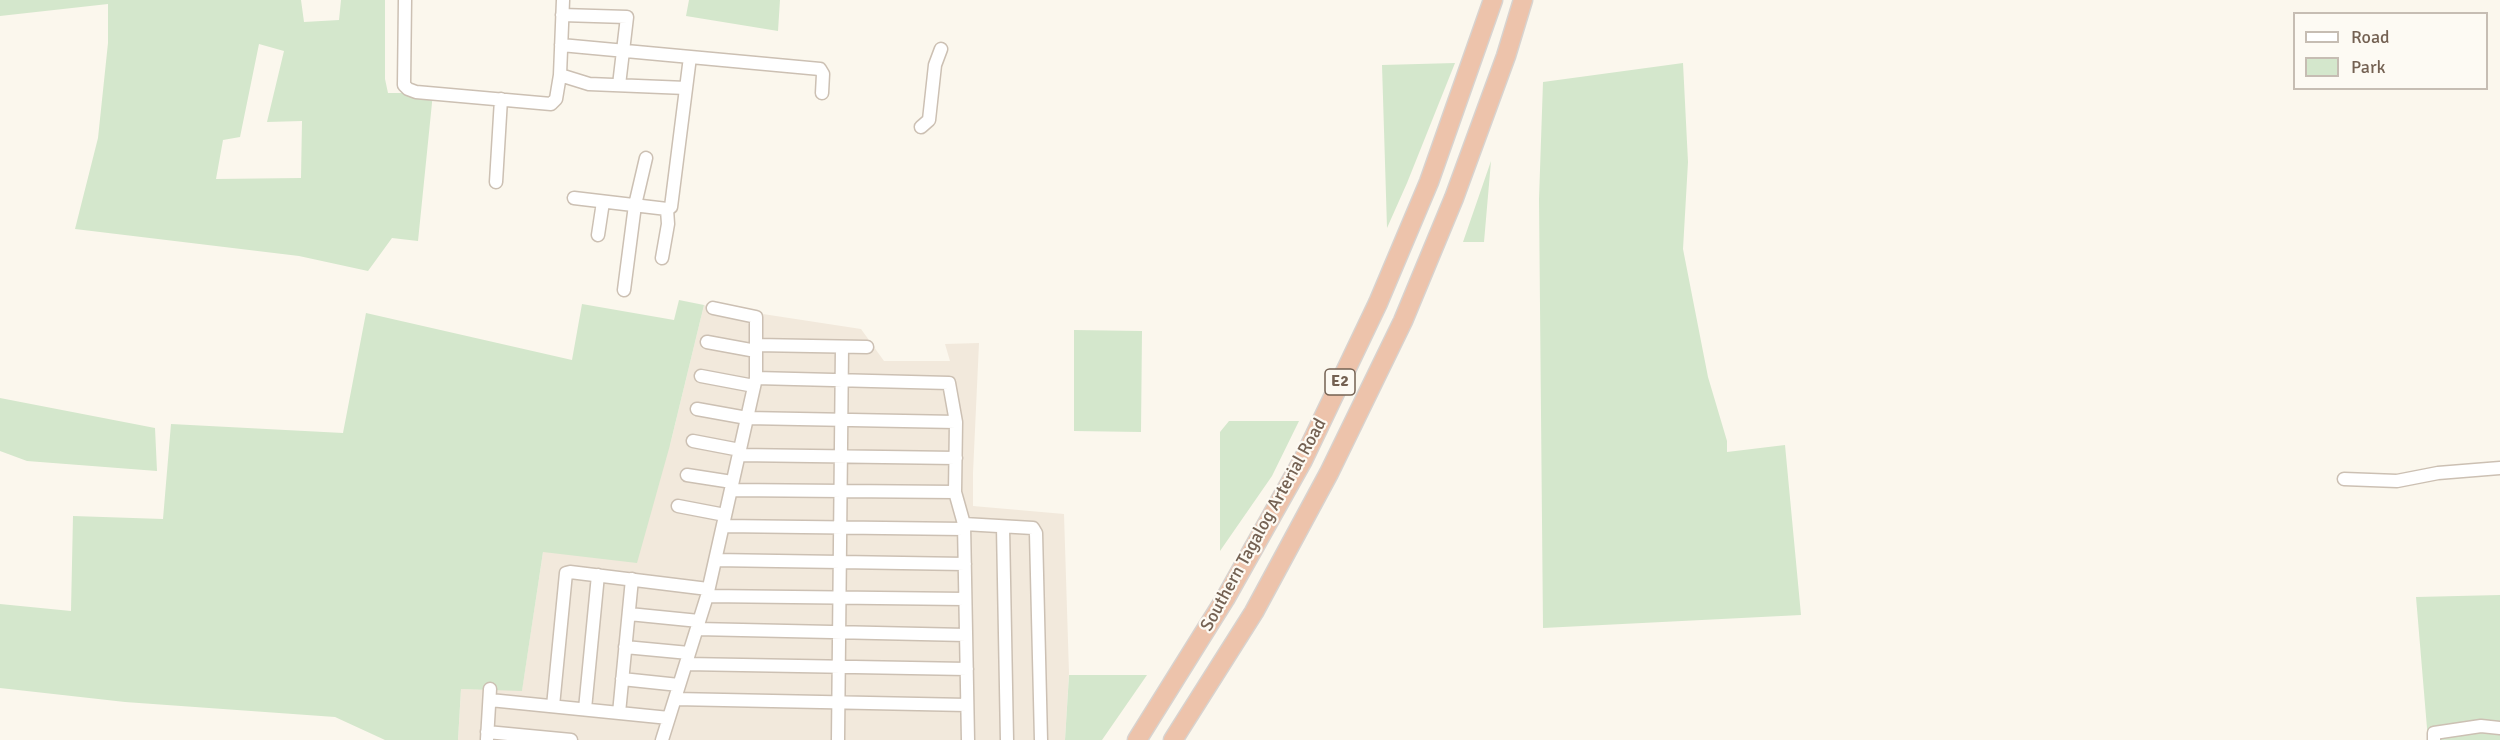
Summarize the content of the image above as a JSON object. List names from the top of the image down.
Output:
{
  "streets": {
    "highway": ["E2", "Southern Tagalog Arterial Road"]
  },
  "legend": ["Road", "Park"]
}
